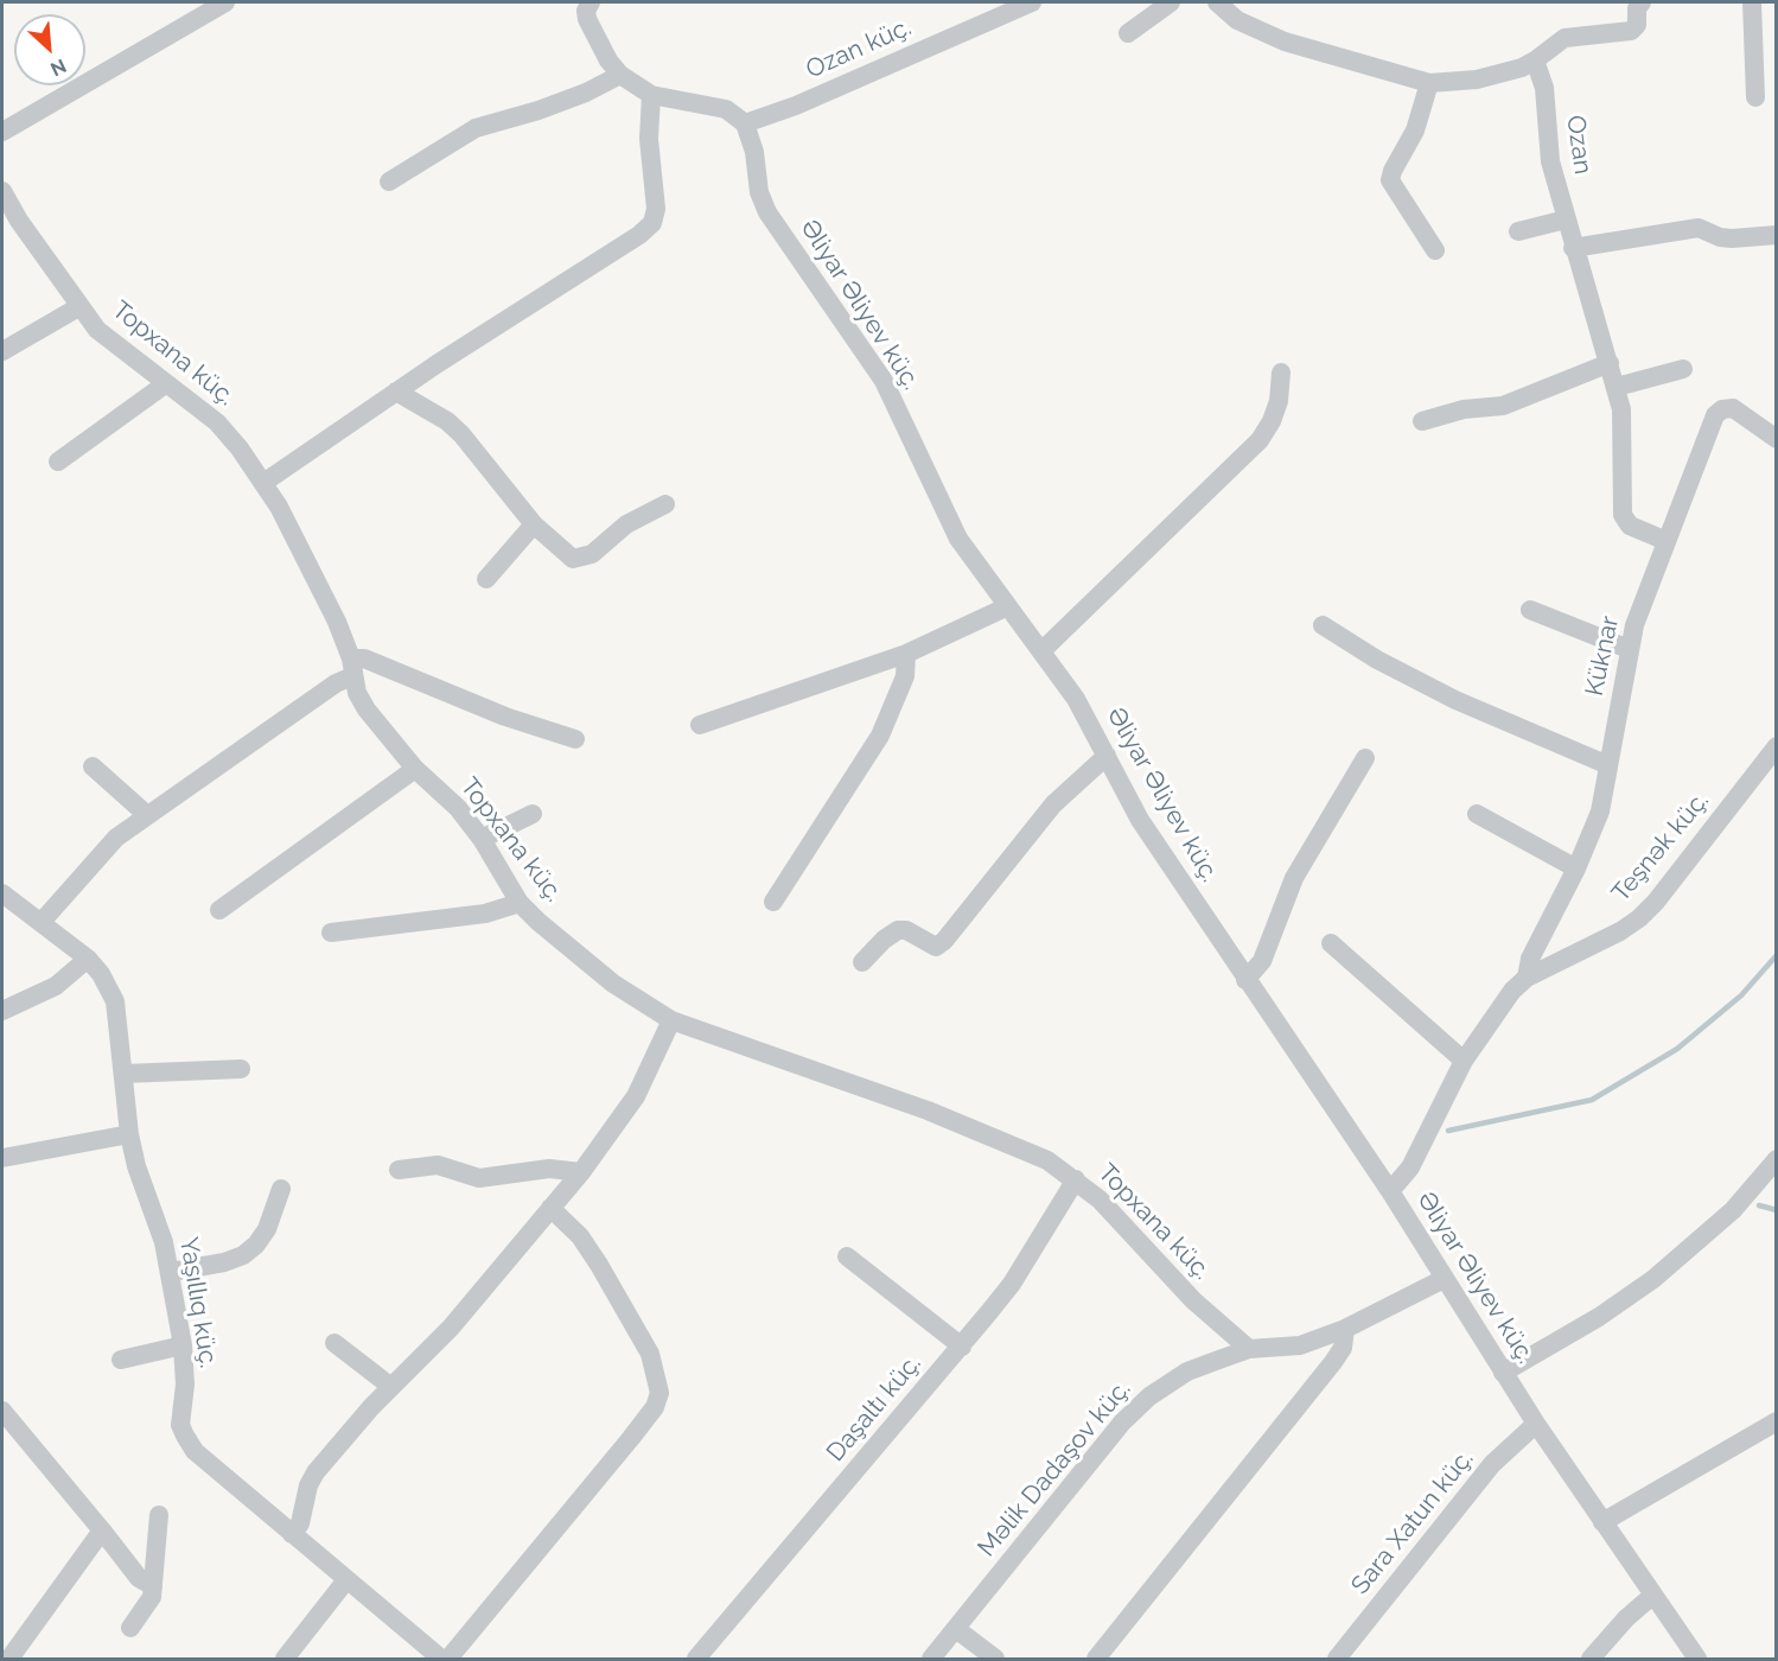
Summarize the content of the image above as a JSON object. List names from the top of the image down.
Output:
{
  "streets": {
    "street": [
      "Ozan küç.",
      "Ozan",
      "Əliyar Əliyev küç.",
      "Topxana küç.",
      "Küknar",
      "Teşnək küç.",
      "Yaşıllıq küç.",
      "Daşaltı küç.",
      "Məlik Dadaşov küç.",
      "Sara Xatun küç."
    ]
  },
  "crossings": [
    ["Ozan küç.", "Əliyar Əliyev küç."],
    ["Ozan", "Küknar"],
    ["Əliyar Əliyev küç.", "Teşnək küç."],
    ["Əliyar Əliyev küç.", "Məlik Dadaşov küç."],
    ["Əliyar Əliyev küç.", "Sara Xatun küç."],
    ["Topxana küç.", "Daşaltı küç."],
    ["Topxana küç.", "Məlik Dadaşov küç."],
    ["Küknar", "Teşnək küç."]
  ],
  "north": "bottom right"
}
